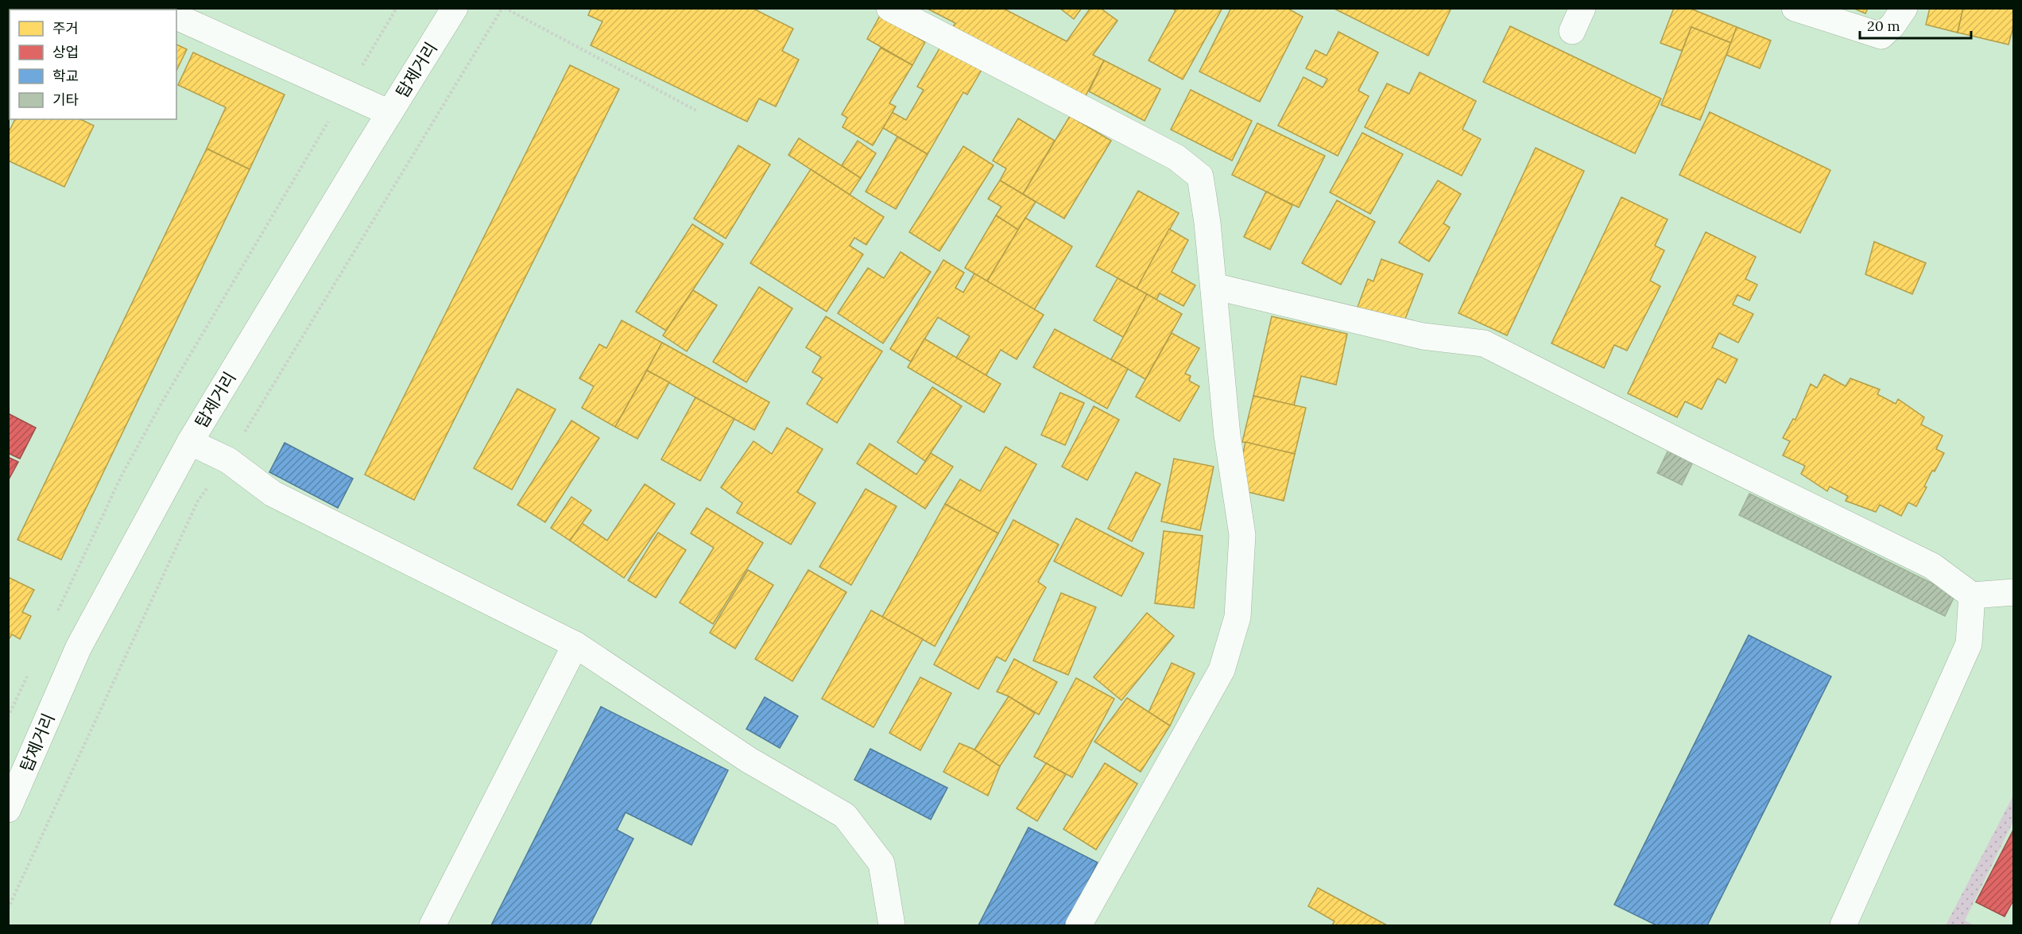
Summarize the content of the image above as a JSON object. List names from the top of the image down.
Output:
{
  "streets": {
    "street": ["탑제거리"]
  },
  "legend": [
    "주거",
    "상업",
    "학교",
    "기타"
  ],
  "scale_bar": "20 m"
}
